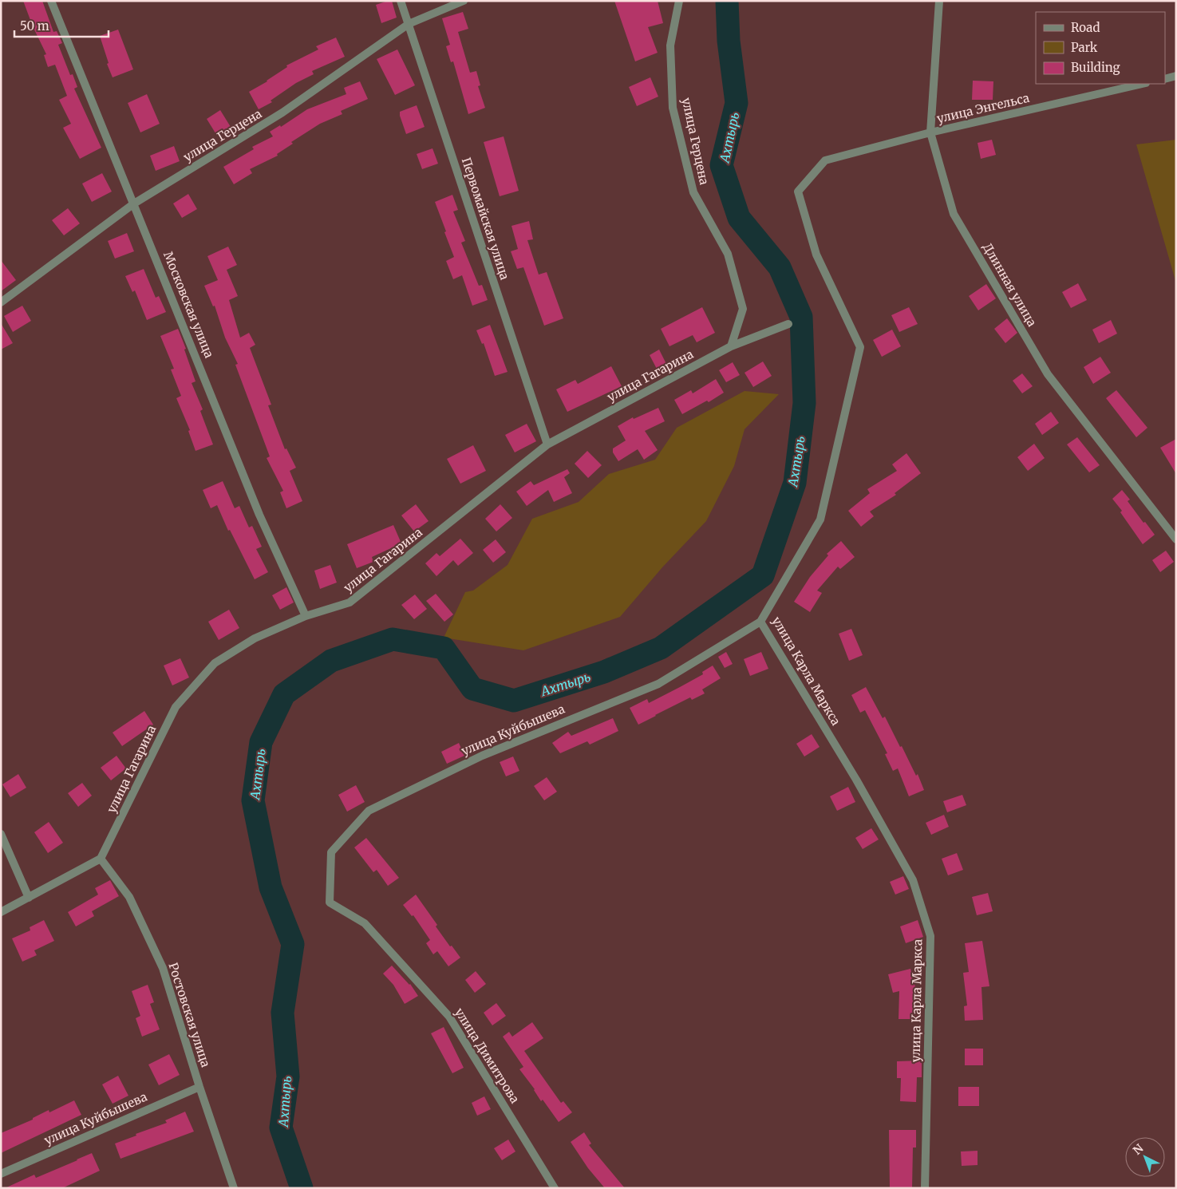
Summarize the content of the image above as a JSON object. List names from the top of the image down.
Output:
{
  "streets": {
    "street": [
      "улица Энгельса",
      "улица Герцена",
      "Первомайская улица",
      "Длинная улица",
      "Московская улица",
      "улица Гагарина",
      "улица Карла Маркса",
      "улица Куйбышева",
      "Ростовская улица",
      "улица Димитрова"
    ]
  },
  "crossings": [
    ["улица Энгельса", "Длинная улица"],
    ["улица Энгельса", "улица Карла Маркса"],
    ["улица Герцена", "Первомайская улица"],
    ["улица Герцена", "Московская улица"],
    ["улица Герцена", "улица Гагарина"],
    ["Первомайская улица", "улица Гагарина"],
    ["Московская улица", "улица Гагарина"],
    ["улица Гагарина", "Ростовская улица"],
    ["улица Карла Маркса", "улица Куйбышева"],
    ["улица Куйбышева", "Ростовская улица"],
    ["улица Куйбышева", "улица Димитрова"]
  ],
  "water": ["Ахтырь"],
  "legend": ["Road", "Park", "Building"],
  "scale_bar": "50 m",
  "north": "top left"
}
